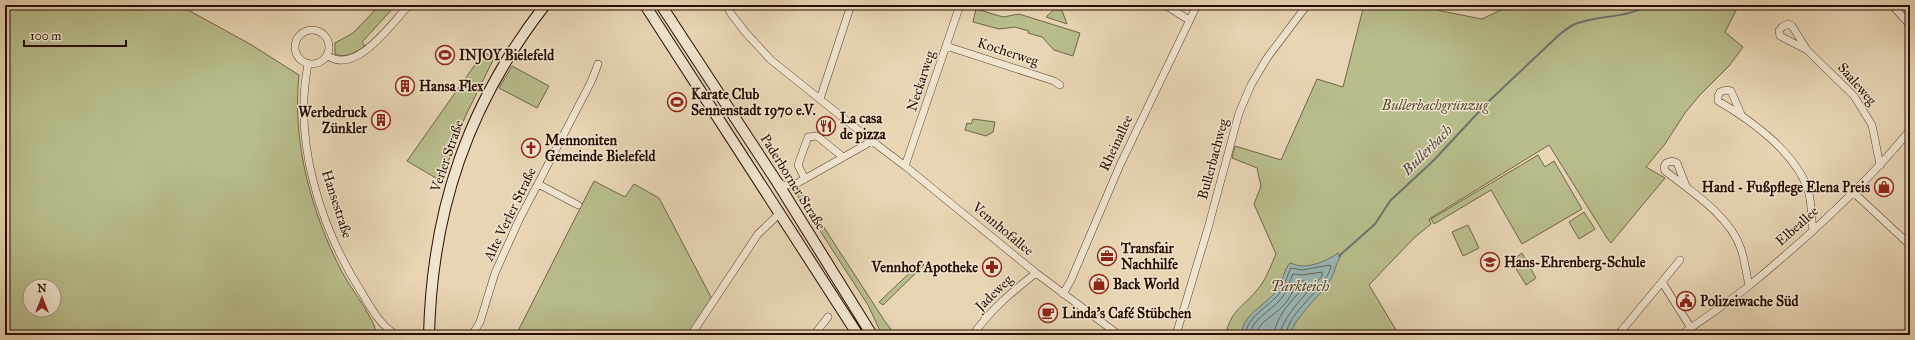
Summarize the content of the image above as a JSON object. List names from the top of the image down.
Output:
{
  "streets": {
    "main road": ["Verler Straße", "Paderborner Straße"],
    "street": [
      "Kocherweg",
      "Neckarweg",
      "Saaleweg",
      "Rheinallee",
      "Bullerbachweg",
      "Hansestraße",
      "Alte Verler Straße",
      "Elbeallee",
      "Vennhofallee",
      "Jadeweg"
    ]
  },
  "crossings": [
    ["Kocherweg", "Neckarweg"],
    ["Neckarweg", "Vennhofallee"],
    ["Saaleweg", "Elbeallee"],
    ["Rheinallee", "Vennhofallee"],
    ["Vennhofallee", "Jadeweg"]
  ],
  "water": ["Bullerbach", "Parkteich"],
  "parks": ["Bullerbachgrünzug"],
  "places": {
    "sports": ["INJOY Bielefeld", "Karate Club Sennenstadt 1970 e.V."],
    "building": ["Hansa Flex", "Werbedruck Zünkler"],
    "restaurant": ["La casa de pizza"],
    "church": ["Mennoniten Gemeinde Bielefeld"],
    "shop": ["Hand - Fußpflege Elena Preis", "Back World"],
    "office": ["Transfair Nachhilfe"],
    "school or university": ["Hans-Ehrenberg-Schule"],
    "pharmacy": ["Vennhof Apotheke"],
    "public building": ["Polizeiwache Süd"],
    "cafe": ["Linda's Café Stübchen"]
  },
  "scale_bar": "100 m",
  "north": "top"
}
